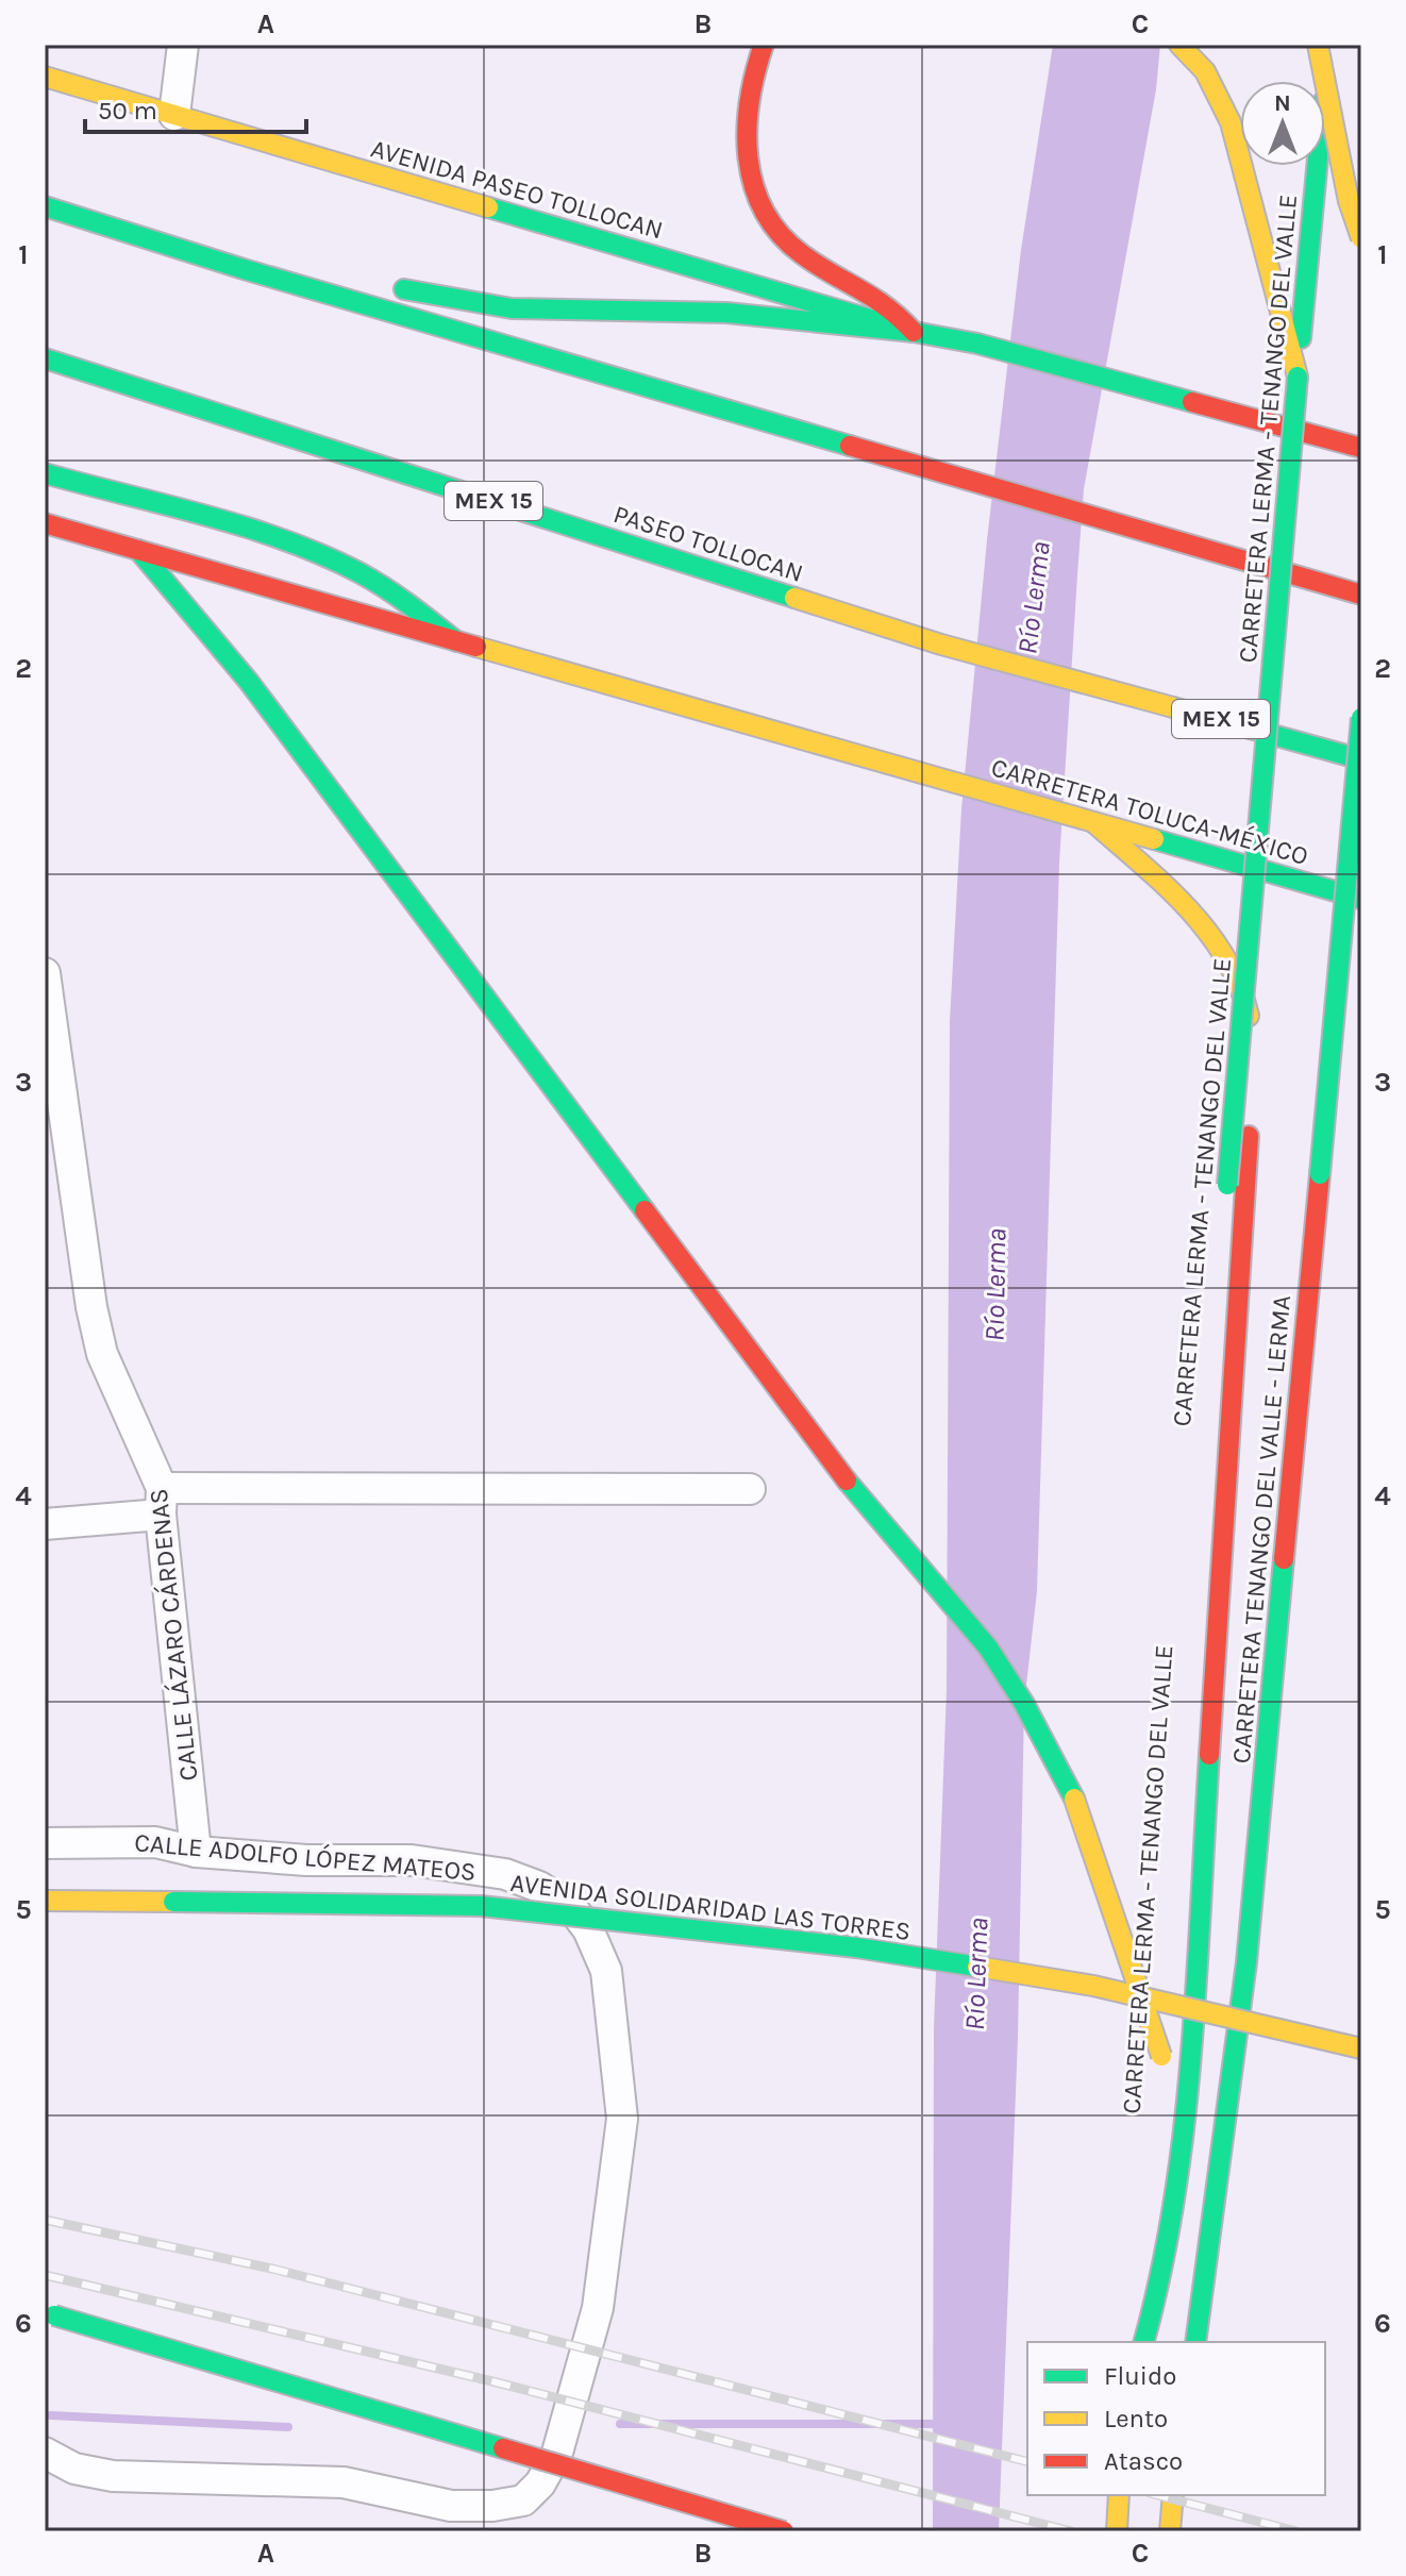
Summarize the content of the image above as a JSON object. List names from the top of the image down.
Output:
{
  "streets": {
    "main road": [
      "AVENIDA PASEO TOLLOCAN",
      "CARRETERA LERMA - TENANGO DEL VALLE",
      "MEX 15",
      "PASEO TOLLOCAN",
      "CARRETERA TOLUCA-MÉXICO",
      "CARRETERA TENANGO DEL VALLE - LERMA",
      "AVENIDA SOLIDARIDAD LAS TORRES"
    ],
    "street": ["CALLE LÁZARO CÁRDENAS", "CALLE ADOLFO LÓPEZ MATEOS"]
  },
  "crossings": [
    ["CALLE LÁZARO CÁRDENAS", "CALLE ADOLFO LÓPEZ MATEOS"]
  ],
  "water": ["Río Lerma"],
  "legend": ["Fluido", "Lento", "Atasco"],
  "scale_bar": "50 m",
  "north": "top",
  "grid": {
    "columns": ["A", "B", "C"],
    "rows": [
      "1",
      "2",
      "3",
      "4",
      "5",
      "6"
    ]
  }
}
